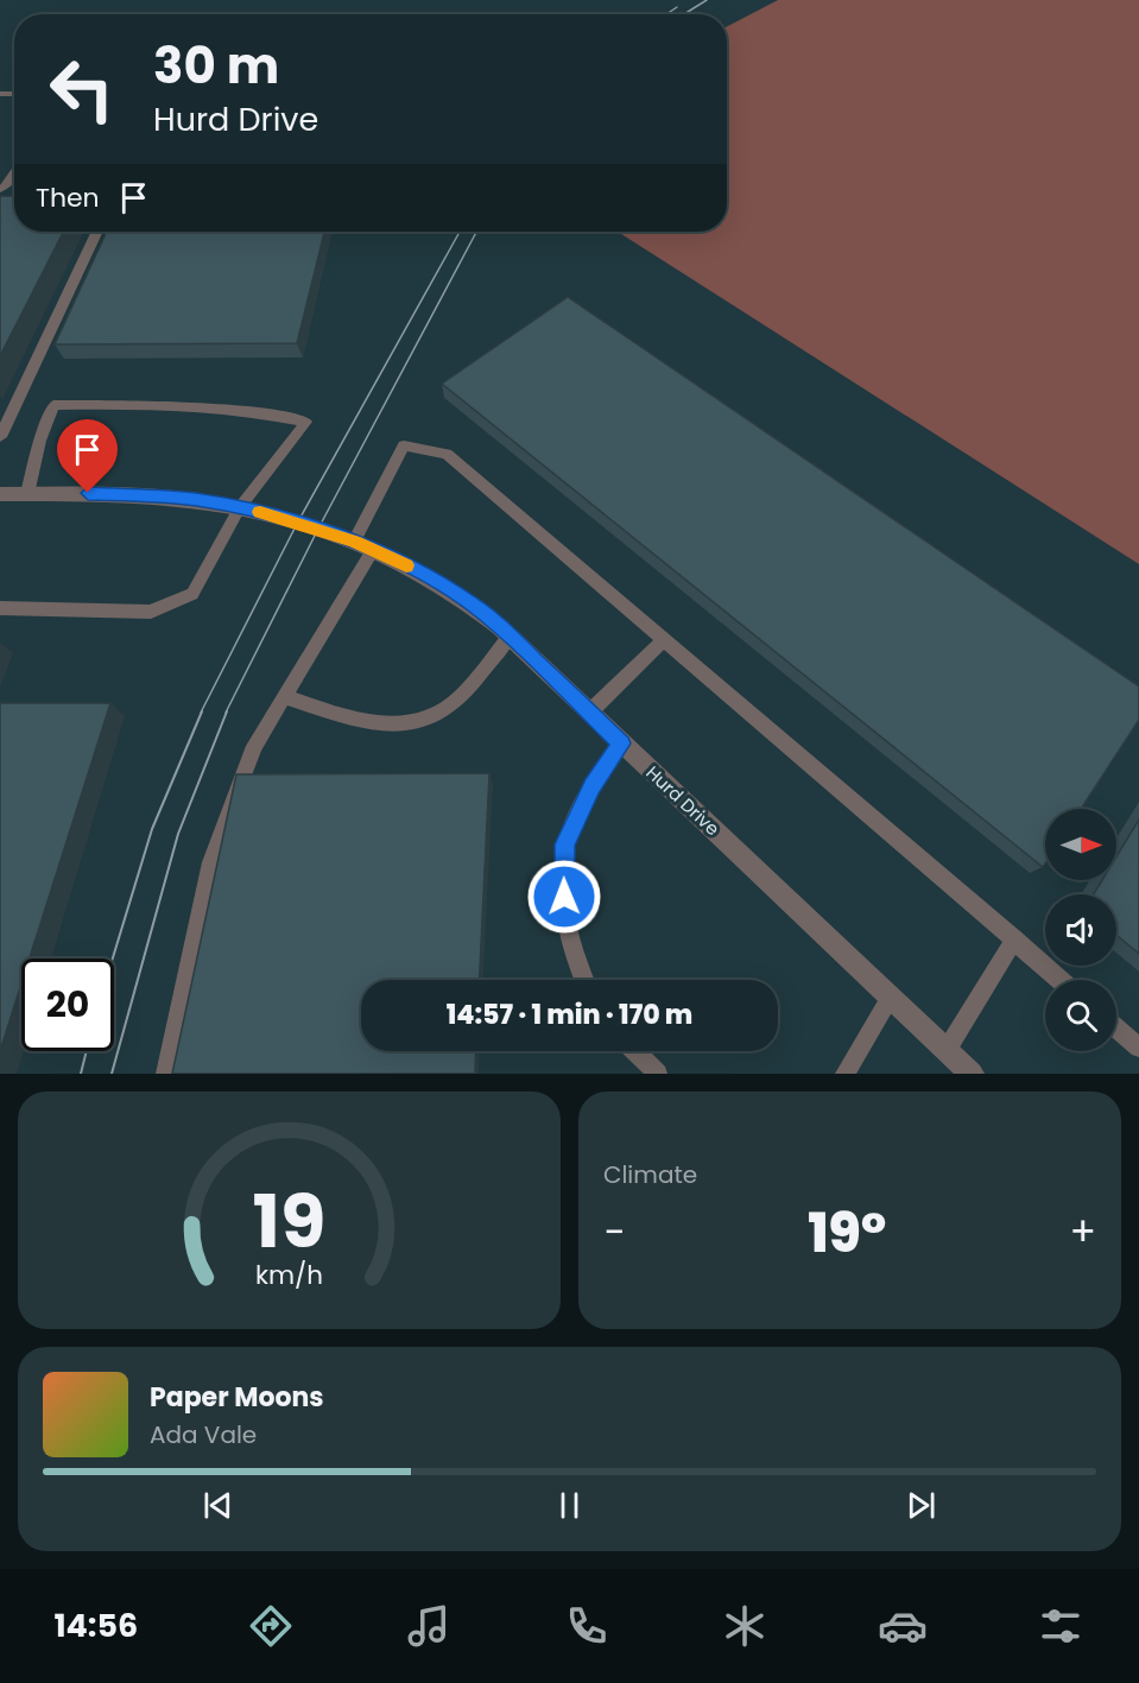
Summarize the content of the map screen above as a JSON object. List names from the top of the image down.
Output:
{
  "streets": {
    "street": ["Hurd Drive"]
  },
  "north": "right",
  "page": {
    "turn": ["30 m", "Hurd Drive"],
    "then": "Then",
    "limit": "20",
    "trip": "14:57 · 1 min · 170 m",
    "tile": "Climate",
    "heat": ["−", "19°", "+"],
    "song": ["Paper Moons", "Ada Vale"],
    "tabs": "14:56",
    "gauge": ["19", "km/h"]
  }
}
